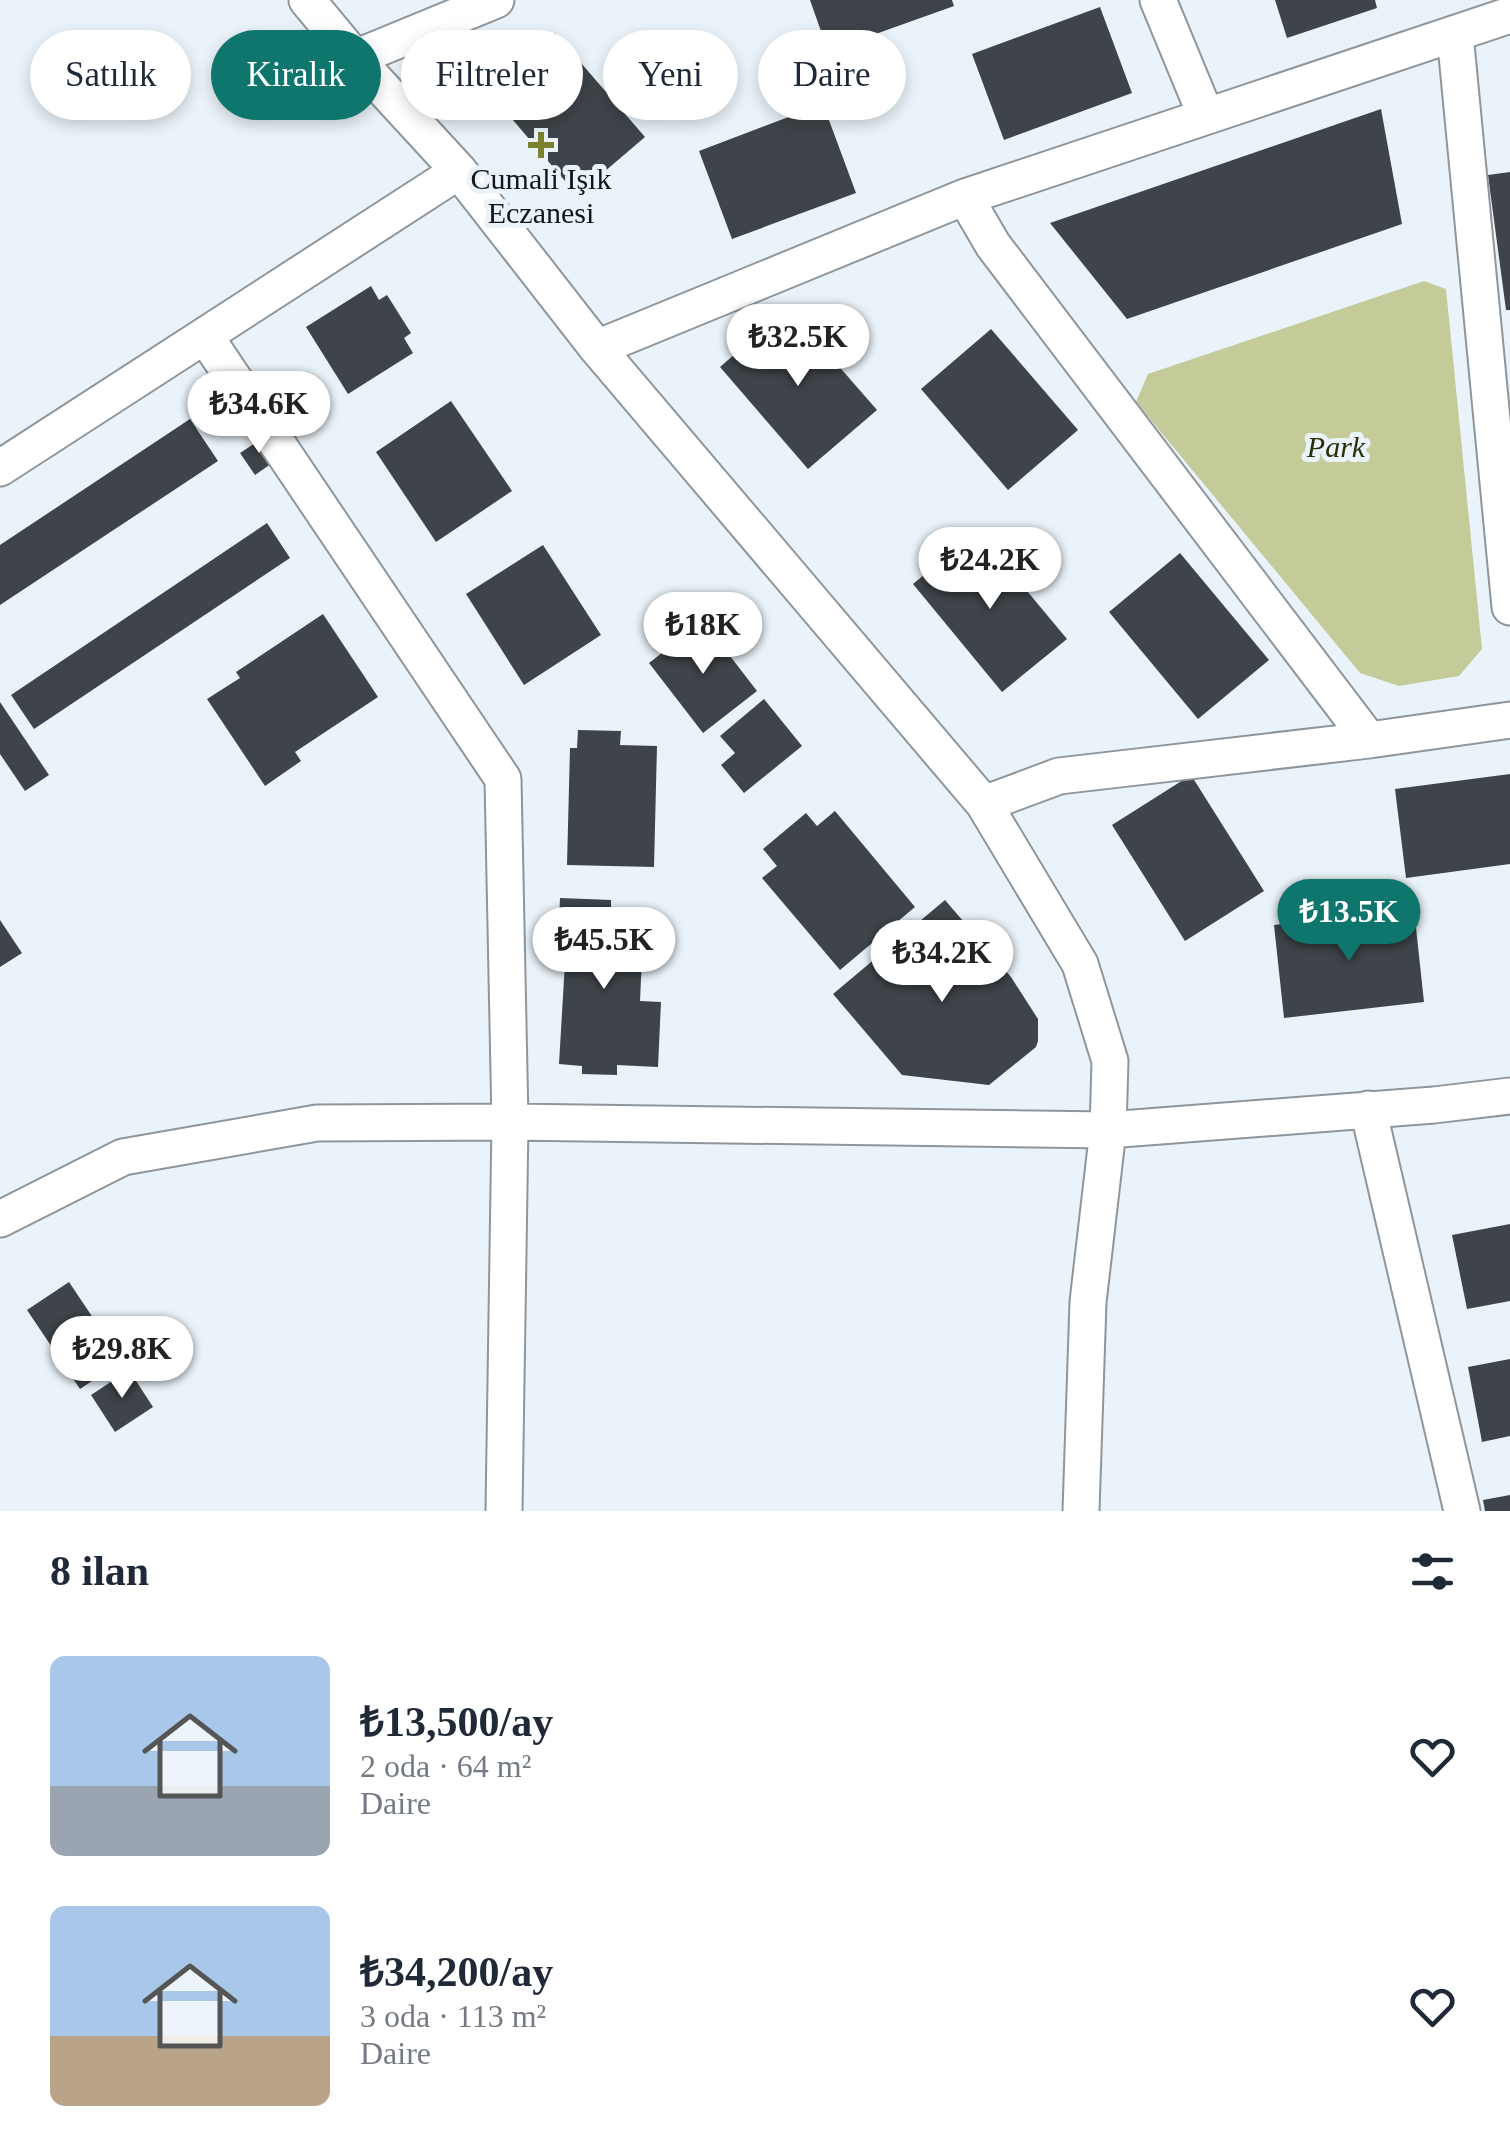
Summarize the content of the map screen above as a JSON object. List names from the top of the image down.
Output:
{
  "parks": ["Park"],
  "places": {
    "health": ["Cumali Işık Eczanesi"]
  },
  "page": {
    "chip": [
      "Satılık",
      "Kiralık",
      "Filtreler",
      "Yeni",
      "Daire"
    ],
    "price": [
      "₺32.5K",
      "₺34.6K",
      "₺24.2K",
      "₺18K",
      "₺13.5K",
      "₺45.5K",
      "₺34.2K",
      "₺29.8K"
    ],
    "heading": "8 ilan",
    "list": [
      {
        "name": "₺13,500/ay",
        "note": "2 oda · 64 m² · Daire"
      },
      {
        "name": "₺34,200/ay",
        "note": "3 oda · 113 m² · Daire"
      }
    ]
  }
}
